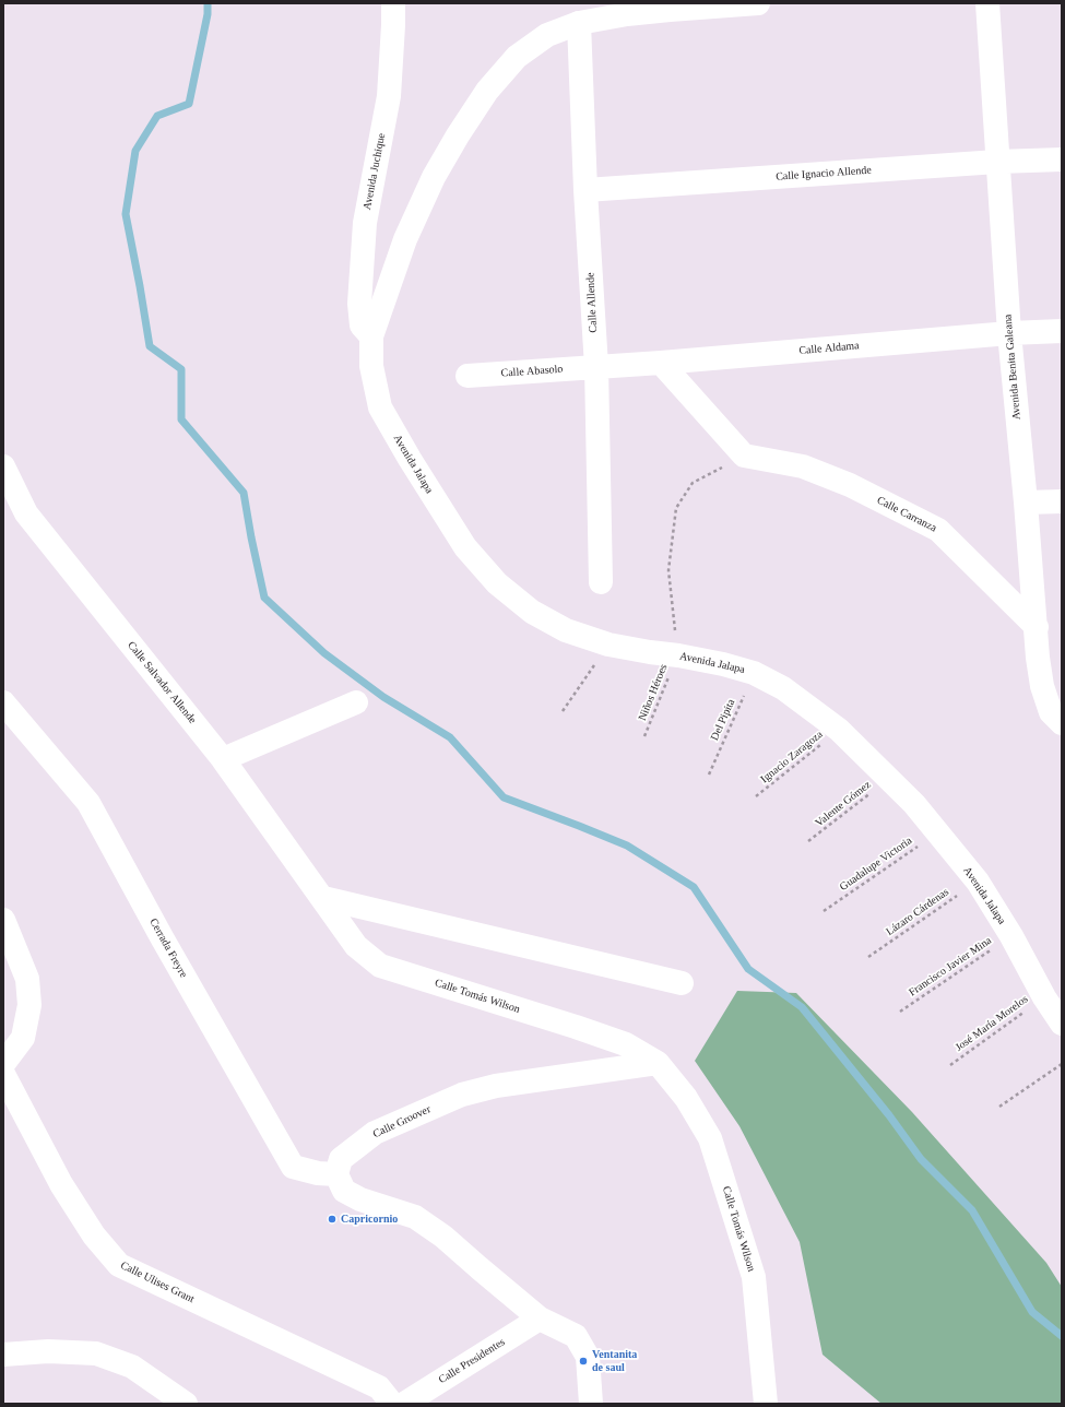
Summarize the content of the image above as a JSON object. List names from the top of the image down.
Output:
{
  "streets": {
    "street": [
      "Avenida Juchique",
      "Calle Ignacio Allende",
      "Calle Allende",
      "Calle Aldama",
      "Avenida Benita Galeana",
      "Calle Abasolo",
      "Avenida Jalapa",
      "Calle Carranza",
      "Calle Salvador Allende",
      "Cerrada Freyre",
      "Calle Tomás Wilson",
      "Calle Groover",
      "Calle Ulises Grant",
      "Calle Presidentes"
    ],
    "path": [
      "Niños Héroes",
      "Del Pipita",
      "Ignacio Zaragoza",
      "Valente Gómez",
      "Guadalupe Victoria",
      "Lázaro Cárdenas",
      "Francisco Javier Mina",
      "José María Morelos"
    ]
  },
  "crossings": [
    ["Avenida Juchique", "Avenida Jalapa"],
    ["Calle Ignacio Allende", "Calle Allende"],
    ["Calle Ignacio Allende", "Avenida Benita Galeana"],
    ["Calle Allende", "Calle Aldama"],
    ["Calle Allende", "Calle Abasolo"],
    ["Calle Aldama", "Avenida Benita Galeana"],
    ["Calle Aldama", "Calle Abasolo"],
    ["Avenida Benita Galeana", "Calle Carranza"],
    ["Avenida Jalapa", "Niños Héroes"],
    ["Avenida Jalapa", "Del Pipita"],
    ["Avenida Jalapa", "Ignacio Zaragoza"],
    ["Avenida Jalapa", "Valente Gómez"],
    ["Avenida Jalapa", "Guadalupe Victoria"],
    ["Avenida Jalapa", "Lázaro Cárdenas"],
    ["Avenida Jalapa", "Francisco Javier Mina"],
    ["Avenida Jalapa", "José María Morelos"],
    ["Calle Salvador Allende", "Calle Tomás Wilson"],
    ["Cerrada Freyre", "Calle Groover"],
    ["Calle Tomás Wilson", "Calle Groover"]
  ],
  "places": ["Capricornio", "Ventanita de saul"]
}
